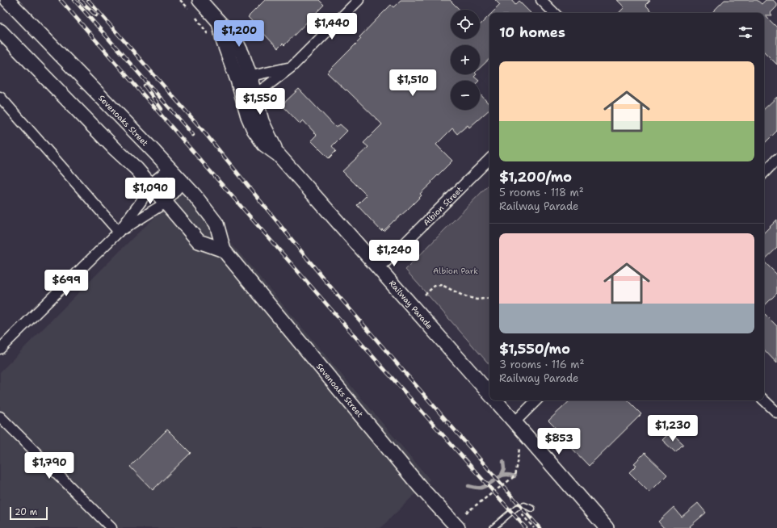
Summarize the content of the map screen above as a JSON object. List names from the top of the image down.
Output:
{
  "streets": {
    "main road": ["Sevenoaks Street", "Railway Parade"],
    "street": ["Albion Street"]
  },
  "crossings": [
    ["Albion Street", "Railway Parade"]
  ],
  "parks": ["Albion Park"],
  "scale_bar": "20 m",
  "page": {
    "map_buttons": ["+", "−"],
    "price": [
      "$1,440",
      "$1,200",
      "$1,510",
      "$1,550",
      "$1,090",
      "$1,240",
      "$699",
      "$1,230",
      "$853",
      "$1,790"
    ],
    "heading": "10 homes",
    "list": [
      {
        "name": "$1,200/mo",
        "note": "5 rooms · 118 m² · Railway Parade"
      },
      {
        "name": "$1,550/mo",
        "note": "3 rooms · 116 m² · Railway Parade"
      }
    ],
    "scale": "20 m"
  }
}
